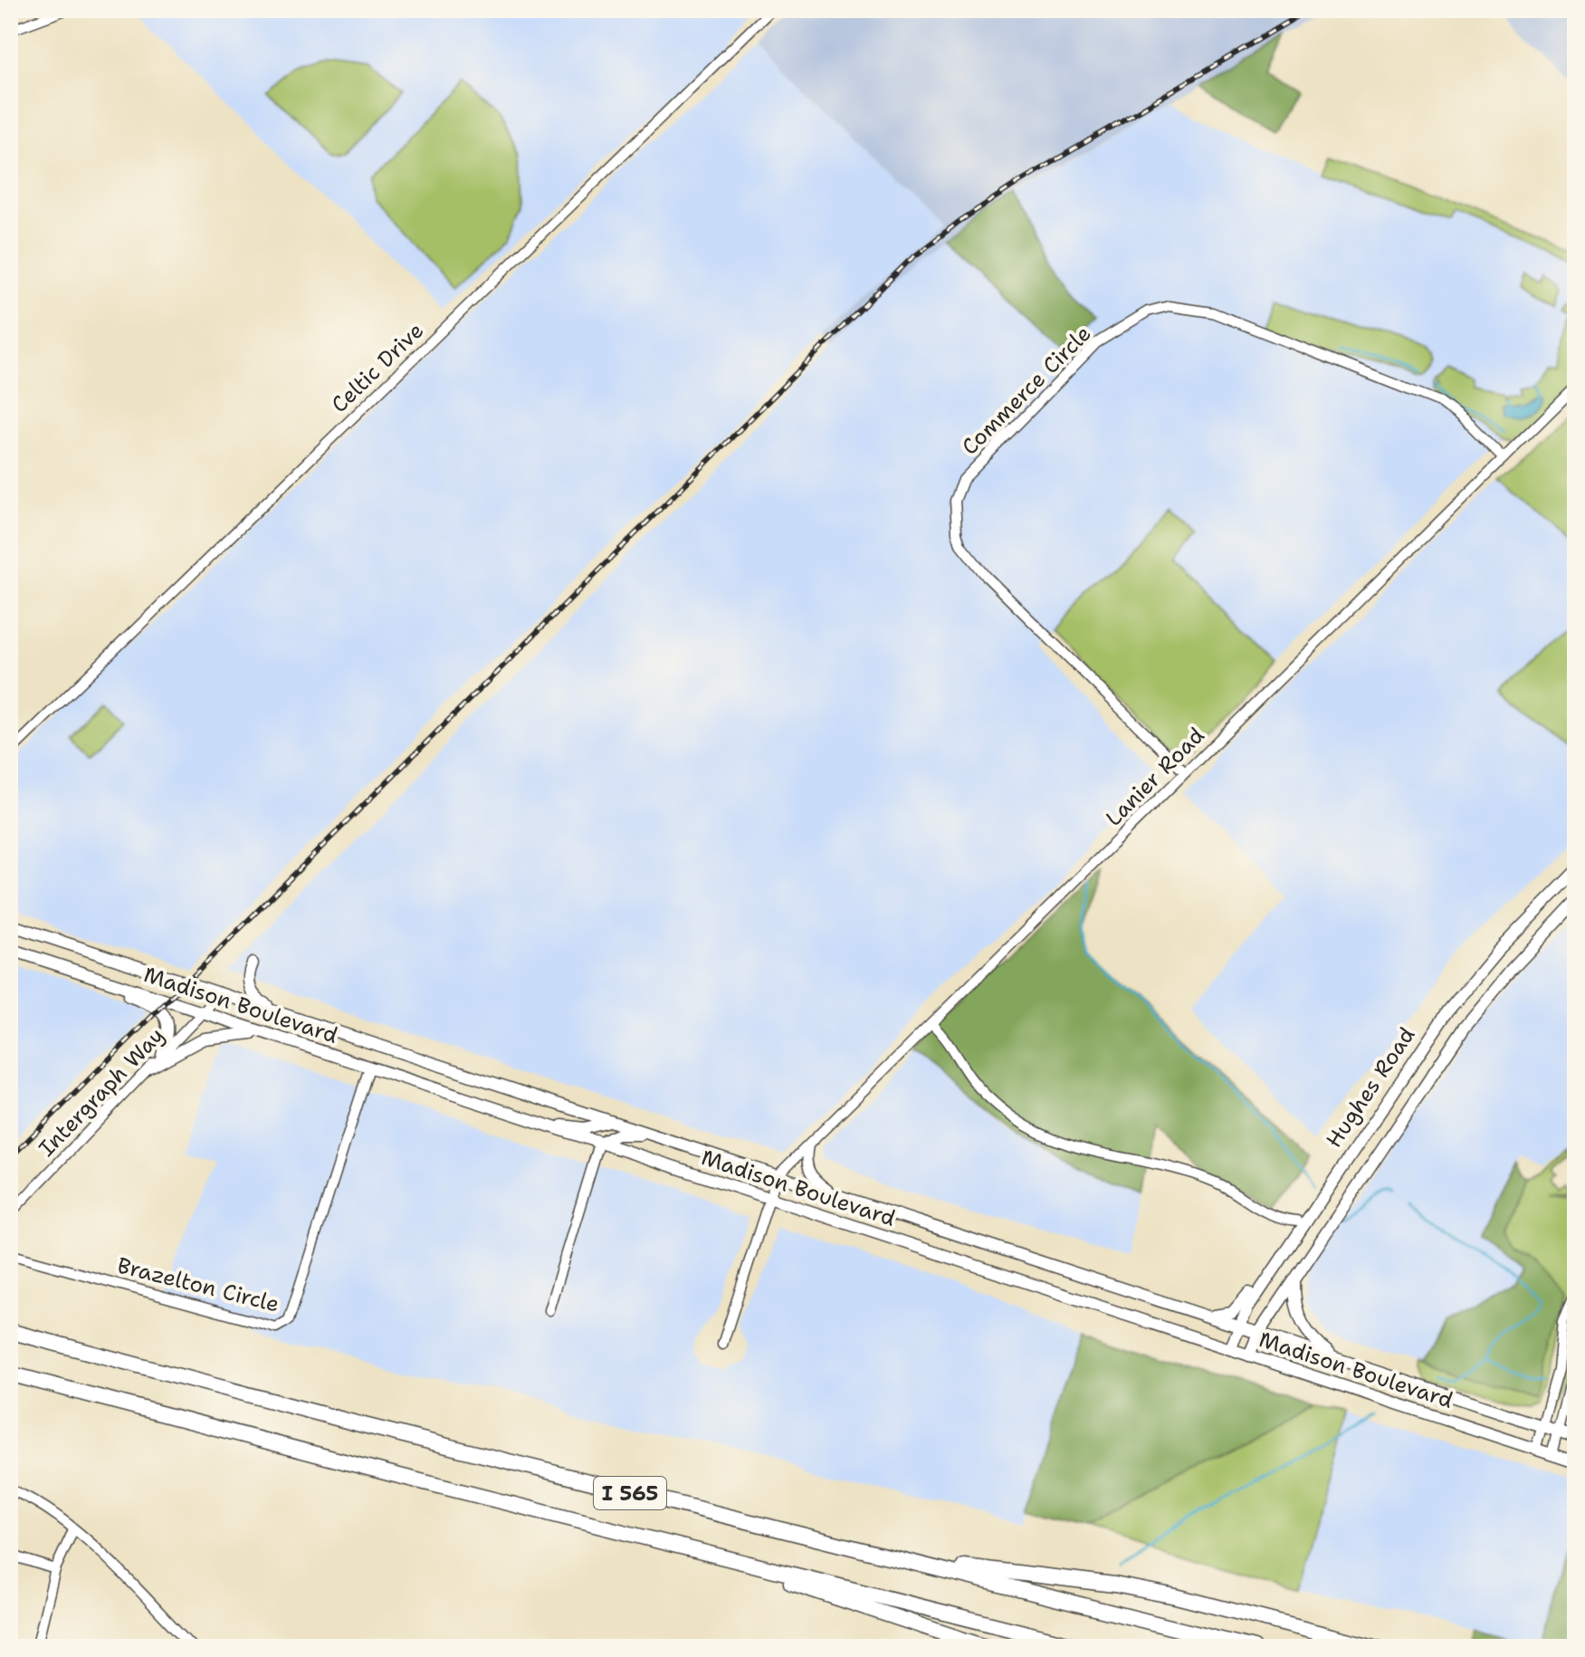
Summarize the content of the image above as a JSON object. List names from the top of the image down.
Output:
{
  "streets": {
    "highway": ["I 565"],
    "main road": ["Madison Boulevard", "Hughes Road"],
    "street": [
      "Celtic Drive",
      "Commerce Circle",
      "Lanier Road",
      "Intergraph Way",
      "Brazelton Circle"
    ]
  },
  "crossings": [
    ["Commerce Circle", "Lanier Road"],
    ["Lanier Road", "Madison Boulevard"],
    ["Madison Boulevard", "Hughes Road"],
    ["Madison Boulevard", "Intergraph Way"],
    ["Madison Boulevard", "Brazelton Circle"]
  ]
}
